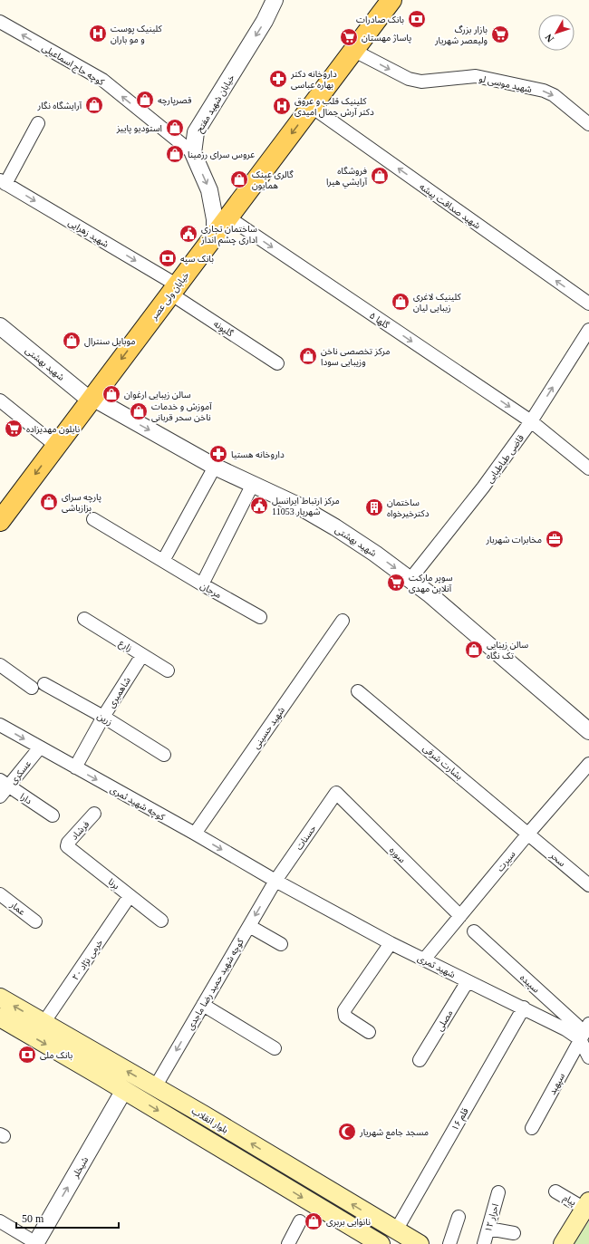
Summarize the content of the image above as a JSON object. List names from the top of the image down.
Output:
{
  "streets": {
    "main road": ["خیابان ولی عصر", "بلوار انقلاب"],
    "street": [
      "کوچه حاج اسماعیلی",
      "شهید موسی لو",
      "خیابان شهید مفتح",
      "شهید صداقت پیشه",
      "شهید زهرایی",
      "گلها ۵",
      "گلپونه",
      "شهید بهشتی",
      "قاضی طباطبایی",
      "مرجان",
      "زارع",
      "شاهمیری",
      "زرین",
      "شهید حسینی",
      "بشارت شرقی",
      "عسکری",
      "دارا",
      "کوچه شهید ثمری",
      "فرشاد",
      "حسنات",
      "سوره",
      "سحر",
      "سیرت",
      "برنا",
      "عمار",
      "خرمی نژاد ۲۰",
      "شهید ثمری",
      "سپیده",
      "کوچه شهید حمید رضا ماجدی",
      "مصلی",
      "سپهبد",
      "قلم ۱۶",
      "شیخلر",
      "پیام",
      "احرار ۱۲"
    ]
  },
  "crossings": [
    ["کوچه حاج اسماعیلی", "خیابان شهید مفتح"],
    ["شهید موسی لو", "خیابان ولی عصر"],
    ["شهید صداقت پیشه", "خیابان ولی عصر"],
    ["شهید زهرایی", "خیابان ولی عصر"],
    ["شهید زهرایی", "گلپونه"],
    ["خیابان ولی عصر", "گلها ۵"],
    ["خیابان ولی عصر", "گلپونه"],
    ["خیابان ولی عصر", "شهید بهشتی"],
    ["گلها ۵", "قاضی طباطبایی"],
    ["شهید بهشتی", "قاضی طباطبایی"],
    ["زارع", "شاهمیری"],
    ["شاهمیری", "زرین"],
    ["شاهمیری", "کوچه شهید ثمری"],
    ["شهید حسینی", "کوچه شهید ثمری"],
    ["بشارت شرقی", "سحر"],
    ["بشارت شرقی", "سیرت"],
    ["عسکری", "دارا"],
    ["عسکری", "کوچه شهید ثمری"],
    ["کوچه شهید ثمری", "حسنات"],
    ["کوچه شهید ثمری", "شهید ثمری"],
    ["کوچه شهید ثمری", "کوچه شهید حمید رضا ماجدی"],
    ["فرشاد", "برنا"],
    ["حسنات", "سوره"],
    ["حسنات", "شهید ثمری"],
    ["حسنات", "کوچه شهید حمید رضا ماجدی"],
    ["سوره", "سیرت"],
    ["سحر", "سیرت"],
    ["سیرت", "شهید ثمری"],
    ["برنا", "خرمی نژاد ۲۰"],
    ["خرمی نژاد ۲۰", "بلوار انقلاب"],
    ["شهید ثمری", "سپیده"],
    ["شهید ثمری", "کوچه شهید حمید رضا ماجدی"],
    ["شهید ثمری", "مصلی"],
    ["شهید ثمری", "سپهبد"],
    ["شهید ثمری", "قلم ۱۶"],
    ["سپیده", "سپهبد"],
    ["کوچه شهید حمید رضا ماجدی", "بلوار انقلاب"],
    ["قلم ۱۶", "بلوار انقلاب"]
  ],
  "one_way": [
    "کوچه حاج اسماعیلی",
    "شهید موسی لو",
    "خیابان شهید مفتح",
    "شهید صداقت پیشه",
    "شهید زهرایی",
    "خیابان ولی عصر",
    "گلها ۵",
    "شهید بهشتی",
    "قاضی طباطبایی",
    "کوچه شهید ثمری",
    "کوچه شهید حمید رضا ماجدی",
    "شیخلر"
  ],
  "places": {
    "bank": ["بانک صادرات", "بانک سپه", "بانک ملی"],
    "hospital": ["کلینیک پوست و مو باران", "کلینیک قلب و عروق دکتر آرش جمال امیدی"],
    "supermarket": [
      "بازار بزرگ ولیعصر شهریار",
      "پاساژ مهستان",
      "نایلون مهدیزاده",
      "سوپر مارکت آنلاین مهدی"
    ],
    "pharmacy": ["داروخانه دکتر بهاره عباسی", "داروخانه هستیا"],
    "shop": [
      "قصرپارچه",
      "آرایشگاه نگار",
      "استودیو پاییز",
      "عروس سرای رزمینا",
      "فروشگاه آرايشي هيرا",
      "گالری عینک همایون",
      "کلینیک لاغری زیبایی لیان",
      "موبایل سنترال",
      "مرکز تخصصی ناخن وزیبایی سودا",
      "سالن زیبایی ارغوان",
      "آموزش و‌ خدمات ناخن سحر قربانی",
      "پارچه سرای بزازباشی",
      "سالن زیبایی تک نگاه",
      "نانوایی بربری"
    ],
    "public building": ["ساختمان تجاری اداری چشم انداز", "مرکز ارتباط ایرانسل 11053 شهریار"],
    "building": ["ساختمان دکترخیرخواه"],
    "office": ["مخابرات شهربار"],
    "mosque": ["مسجد جامع شهریار"]
  },
  "scale_bar": "50 m",
  "north": "bottom left"
}
